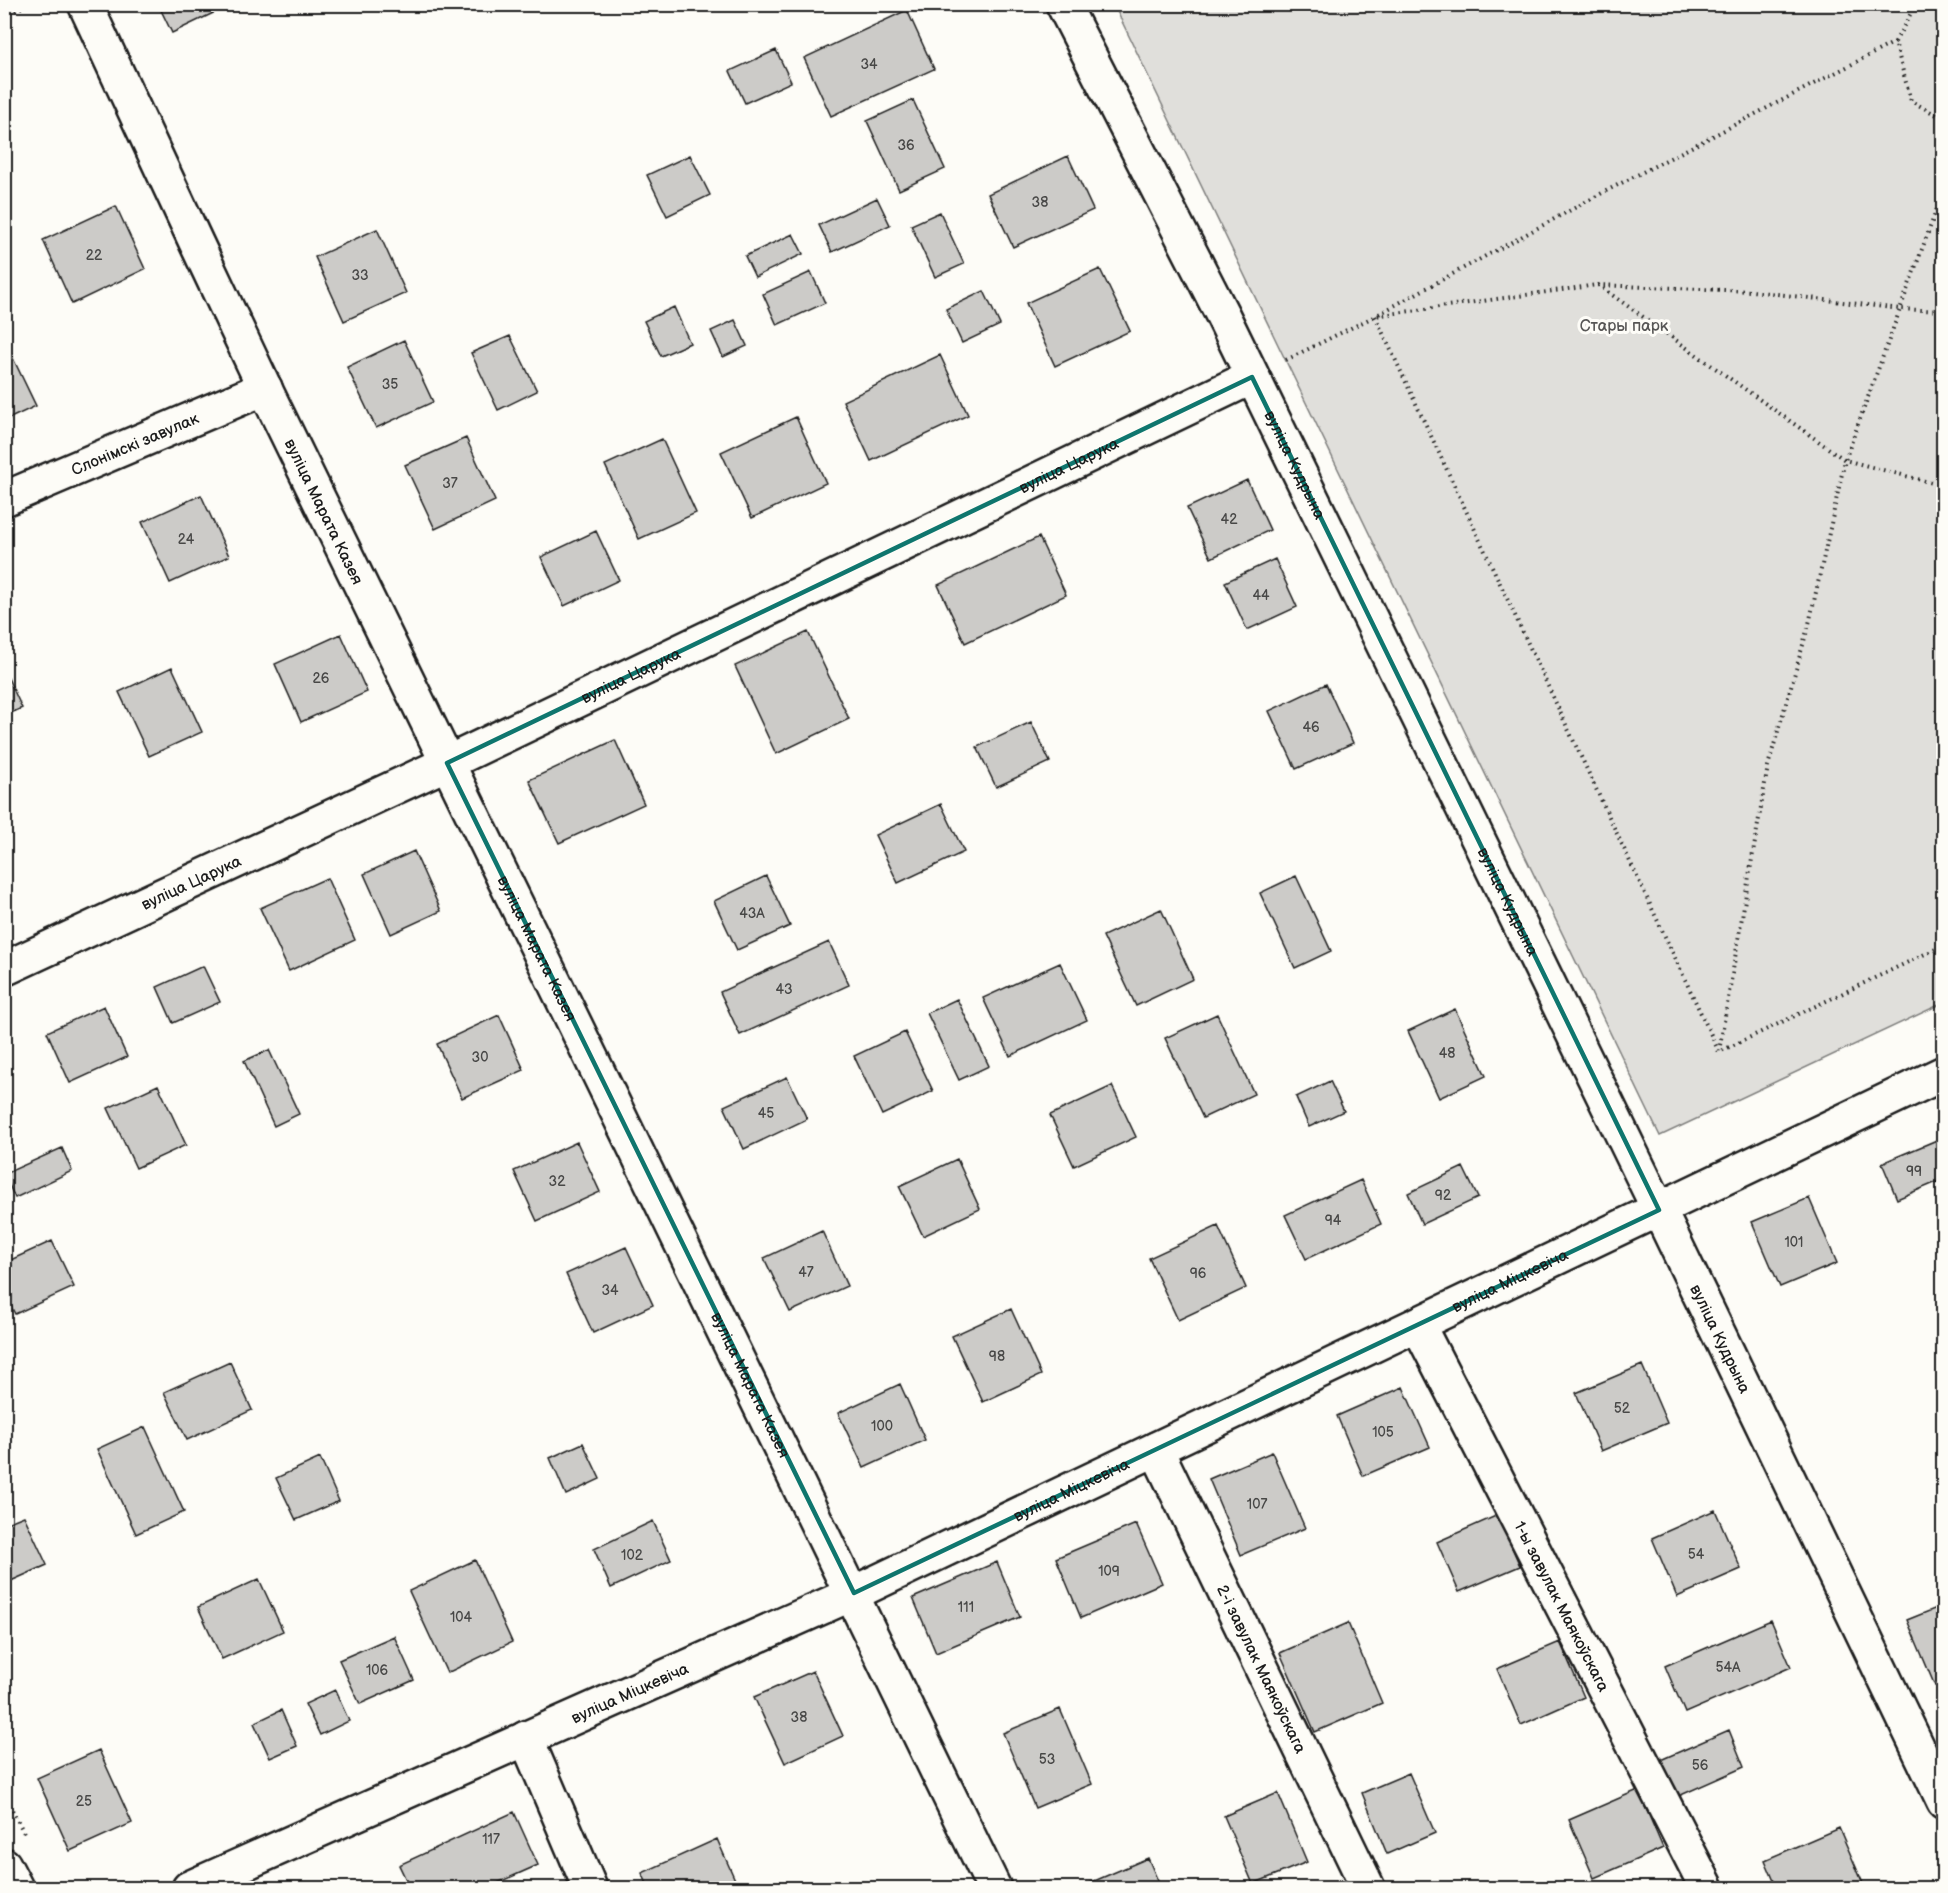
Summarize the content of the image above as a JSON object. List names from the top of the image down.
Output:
{
  "streets": {
    "street": [
      "Слонімскі завулак",
      "вуліца Кудрына",
      "вуліца Царука",
      "вуліца Марата Казея",
      "вуліца Міцкевіча",
      "1-ы завулак Маякоўскага",
      "2-і завулак Маякоўскага"
    ]
  },
  "crossings": [
    ["Слонімскі завулак", "вуліца Марата Казея"],
    ["вуліца Кудрына", "вуліца Царука"],
    ["вуліца Кудрына", "вуліца Міцкевіча"],
    ["вуліца Царука", "вуліца Марата Казея"],
    ["вуліца Марата Казея", "вуліца Міцкевіча"],
    ["вуліца Міцкевіча", "1-ы завулак Маякоўскага"],
    ["вуліца Міцкевіча", "2-і завулак Маякоўскага"]
  ],
  "parks": ["Стары парк"],
  "house_numbers": [
    "34",
    "36",
    "38",
    "22",
    "33",
    "35",
    "37",
    "42",
    "24",
    "44",
    "26",
    "46",
    "43А",
    "43",
    "48",
    "30",
    "45",
    "99",
    "32",
    "92",
    "94",
    "101",
    "47",
    "96",
    "34",
    "98",
    "52",
    "100",
    "105",
    "107",
    "54",
    "102",
    "109",
    "111",
    "104",
    "54А",
    "106",
    "38",
    "53",
    "56",
    "25",
    "117"
  ]
}
